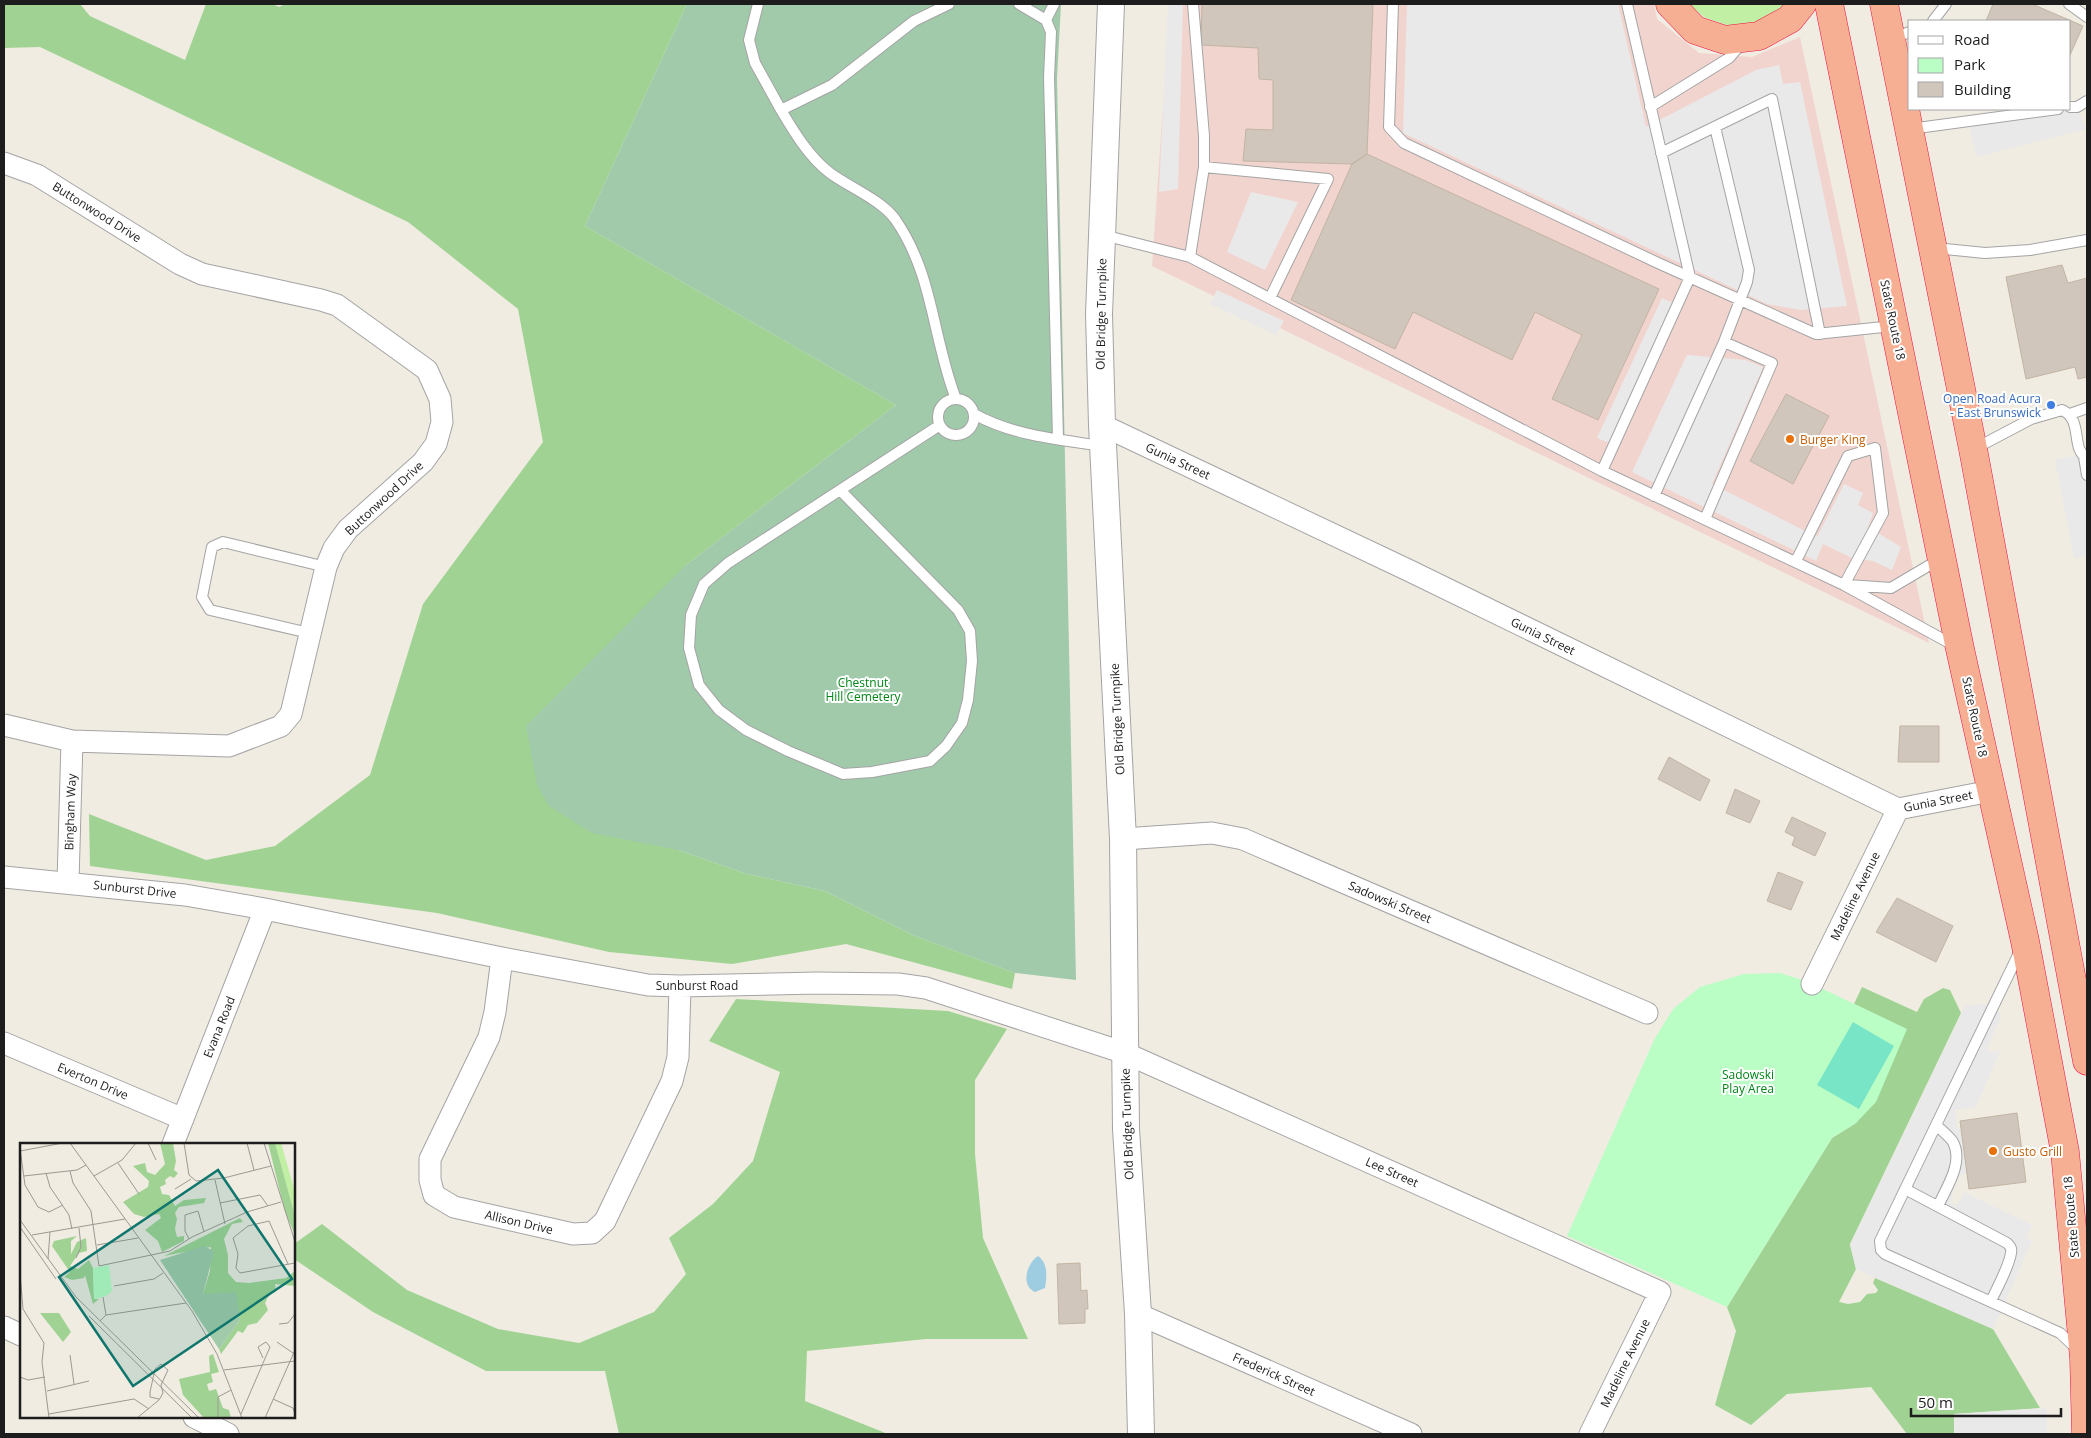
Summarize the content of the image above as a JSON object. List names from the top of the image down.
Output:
{
  "streets": {
    "highway": ["State Route 18"],
    "street": [
      "Buttonwood Drive",
      "Old Bridge Turnpike",
      "Gunia Street",
      "Bingham Way",
      "Sunburst Drive",
      "Madeline Avenue",
      "Sadowski Street",
      "Sunburst Road",
      "Evana Road",
      "Everton Drive",
      "Lee Street",
      "Allison Drive",
      "Frederick Street"
    ]
  },
  "crossings": [
    ["Buttonwood Drive", "Bingham Way"],
    ["Old Bridge Turnpike", "Gunia Street"],
    ["Old Bridge Turnpike", "Sadowski Street"],
    ["Old Bridge Turnpike", "Sunburst Road"],
    ["Old Bridge Turnpike", "Lee Street"],
    ["Old Bridge Turnpike", "Frederick Street"],
    ["State Route 18", "Gunia Street"],
    ["Gunia Street", "Madeline Avenue"],
    ["Bingham Way", "Sunburst Drive"],
    ["Sunburst Drive", "Sunburst Road"],
    ["Sunburst Drive", "Evana Road"],
    ["Madeline Avenue", "Lee Street"],
    ["Sunburst Road", "Evana Road"],
    ["Sunburst Road", "Lee Street"],
    ["Sunburst Road", "Allison Drive"],
    ["Evana Road", "Everton Drive"]
  ],
  "parks": ["Chestnut Hill Cemetery", "Sadowski Play Area"],
  "places": ["Open Road Acura - East Brunswick", "Burger King", "Gusto Grill"],
  "legend": ["Road", "Park", "Building"],
  "scale_bar": "50 m"
}
